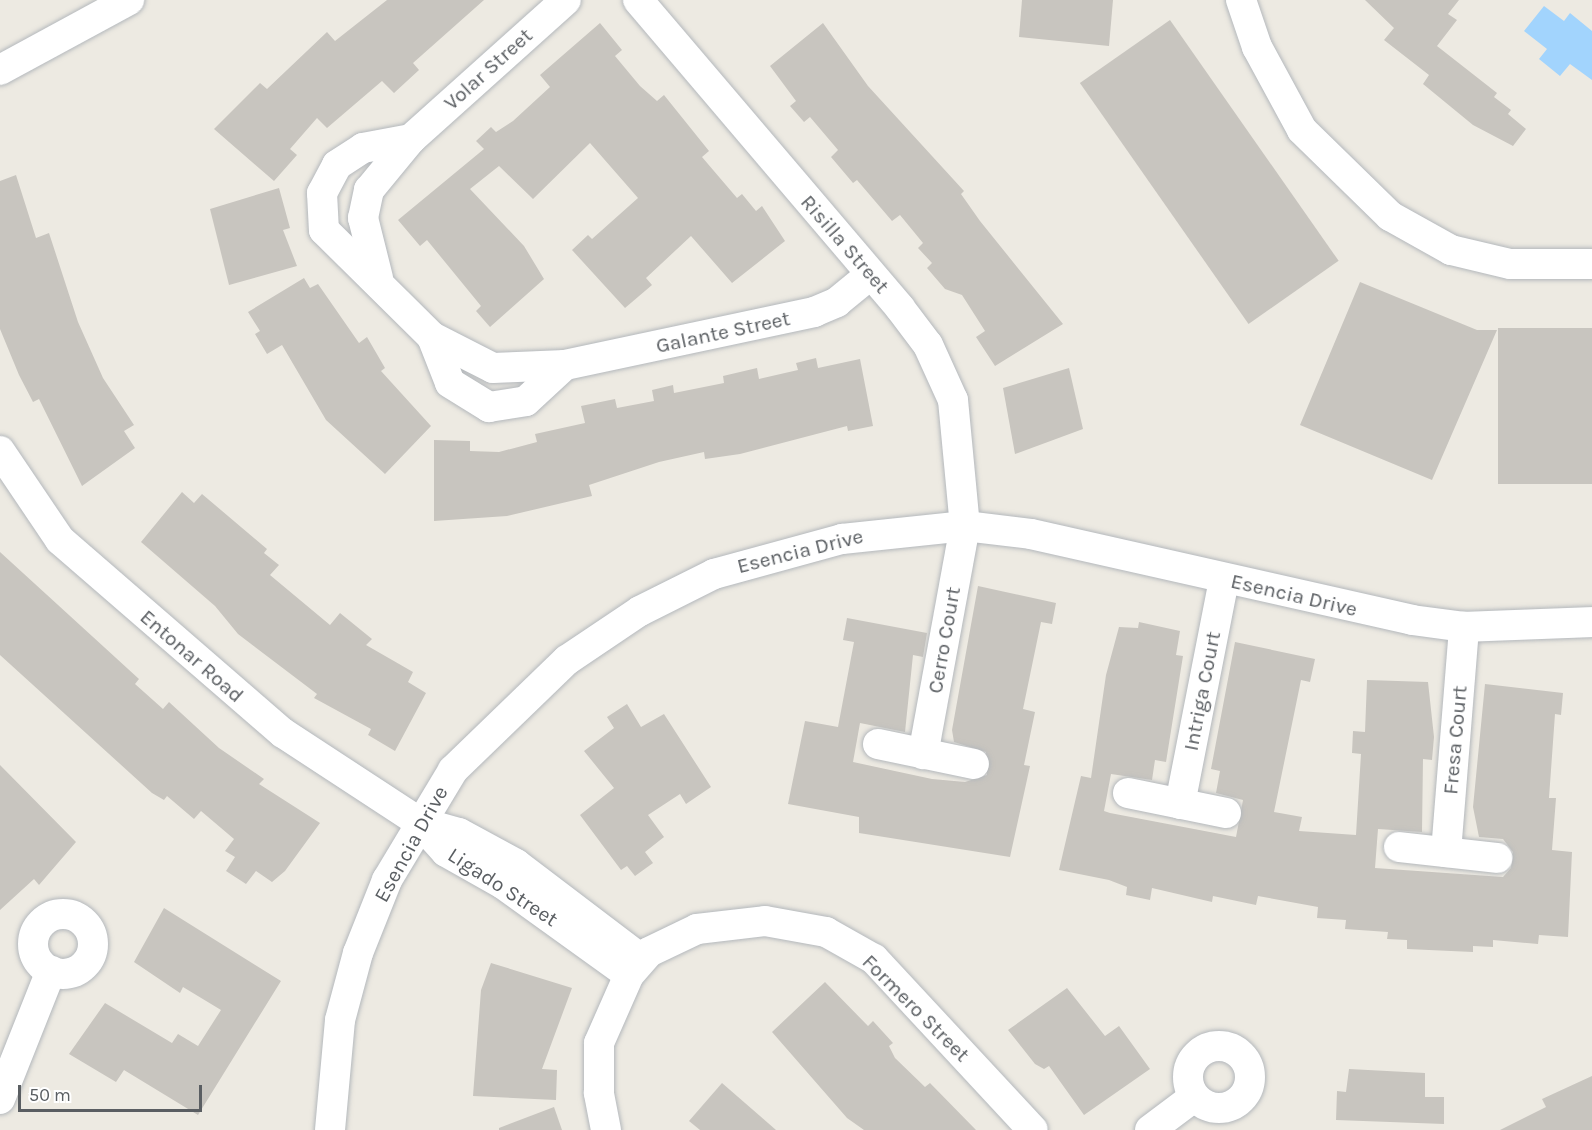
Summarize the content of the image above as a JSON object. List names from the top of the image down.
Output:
{
  "streets": {
    "street": [
      "Volar Street",
      "Risilla Street",
      "Galante Street",
      "Esencia Drive",
      "Cerro Court",
      "Entonar Road",
      "Intriga Court",
      "Fresa Court",
      "Ligado Street",
      "Formero Street"
    ]
  },
  "crossings": [
    ["Volar Street", "Galante Street"],
    ["Risilla Street", "Galante Street"],
    ["Risilla Street", "Esencia Drive"],
    ["Risilla Street", "Cerro Court"],
    ["Esencia Drive", "Cerro Court"],
    ["Esencia Drive", "Entonar Road"],
    ["Esencia Drive", "Intriga Court"],
    ["Esencia Drive", "Fresa Court"],
    ["Esencia Drive", "Ligado Street"],
    ["Entonar Road", "Ligado Street"],
    ["Ligado Street", "Formero Street"]
  ],
  "scale_bar": "50 m"
}
